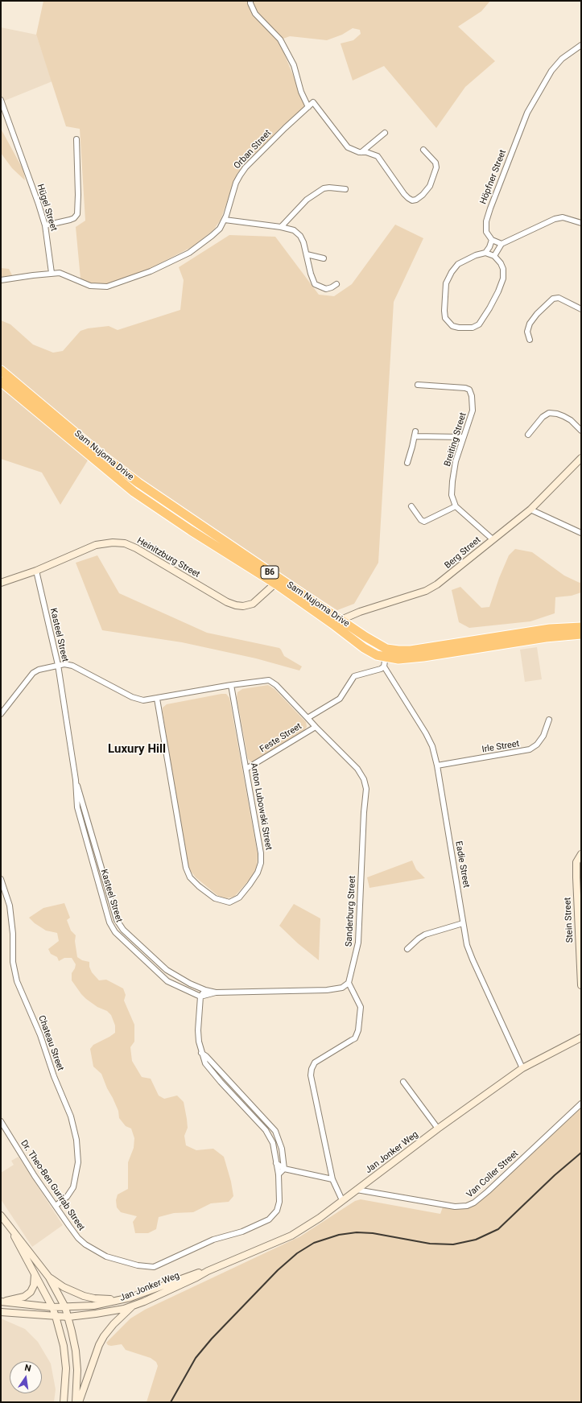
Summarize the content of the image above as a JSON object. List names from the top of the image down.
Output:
{
  "streets": {
    "highway": ["Sam Nujoma Drive", "B6"],
    "main road": [
      "Berg Street",
      "Heinitzburg Street",
      "Stein Street",
      "Jan Jonker Weg"
    ],
    "street": [
      "Orban Street",
      "Höpfner Street",
      "Hügel Street",
      "Breiting Street",
      "Kasteel Street",
      "Feste Street",
      "Irle Street",
      "Anton Lubowski Street",
      "Eadie Street",
      "Sanderburg Street",
      "Chateau Street",
      "Van Coller Street",
      "Dr. Theo-Ben Gurirab Street"
    ]
  },
  "crossings": [
    ["Orban Street", "Hügel Street"],
    ["Sam Nujoma Drive", "Berg Street"],
    ["Sam Nujoma Drive", "Heinitzburg Street"],
    ["Sam Nujoma Drive", "Feste Street"],
    ["Sam Nujoma Drive", "Eadie Street"],
    ["Heinitzburg Street", "Kasteel Street"],
    ["Kasteel Street", "Sanderburg Street"],
    ["Kasteel Street", "Dr. Theo-Ben Gurirab Street"],
    ["Feste Street", "Anton Lubowski Street"],
    ["Feste Street", "Eadie Street"],
    ["Feste Street", "Sanderburg Street"],
    ["Irle Street", "Eadie Street"],
    ["Eadie Street", "Jan Jonker Weg"],
    ["Chateau Street", "Dr. Theo-Ben Gurirab Street"],
    ["Jan Jonker Weg", "Van Coller Street"]
  ],
  "districts": ["Luxury Hill"],
  "north": "top"
}
